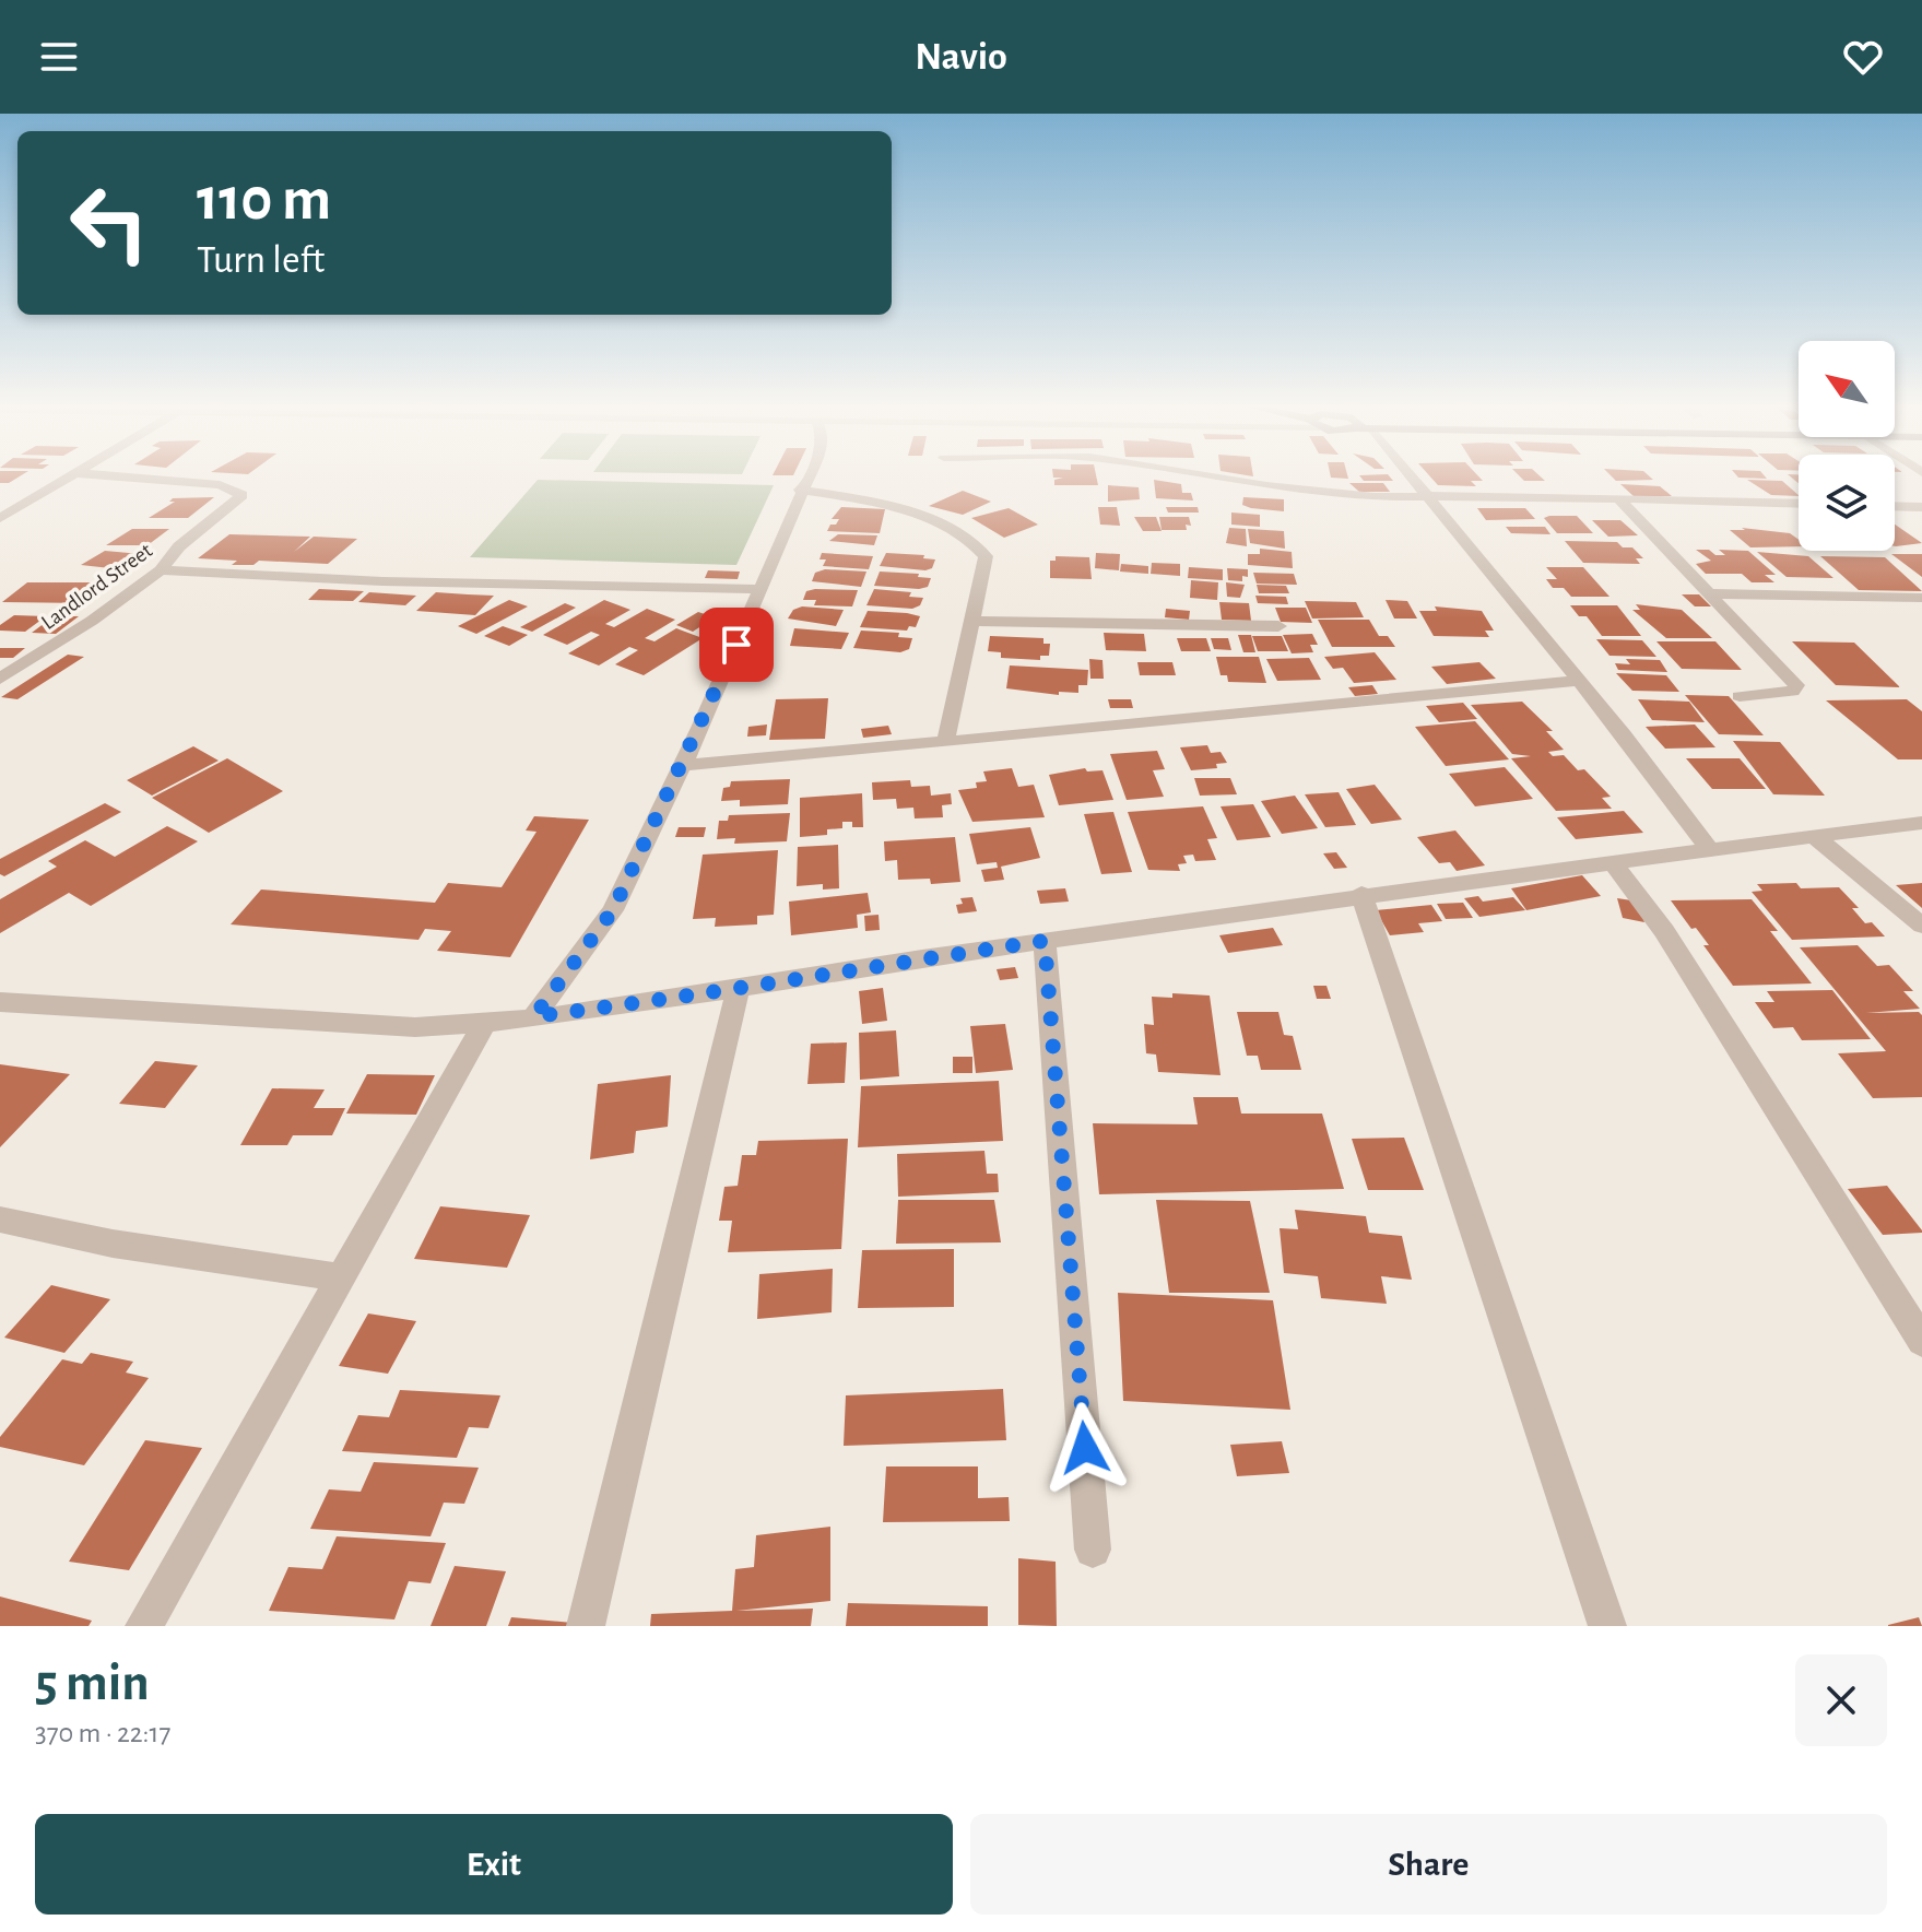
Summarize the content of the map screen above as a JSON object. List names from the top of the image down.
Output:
{
  "streets": {
    "street": ["Landlord Street"]
  },
  "north": "top left",
  "page": {
    "header": "Navio",
    "turn": ["110 m", "Turn left"],
    "heading": ["5 min", "370 m · 22:17"],
    "buttons": ["Exit", "Share"]
  }
}
